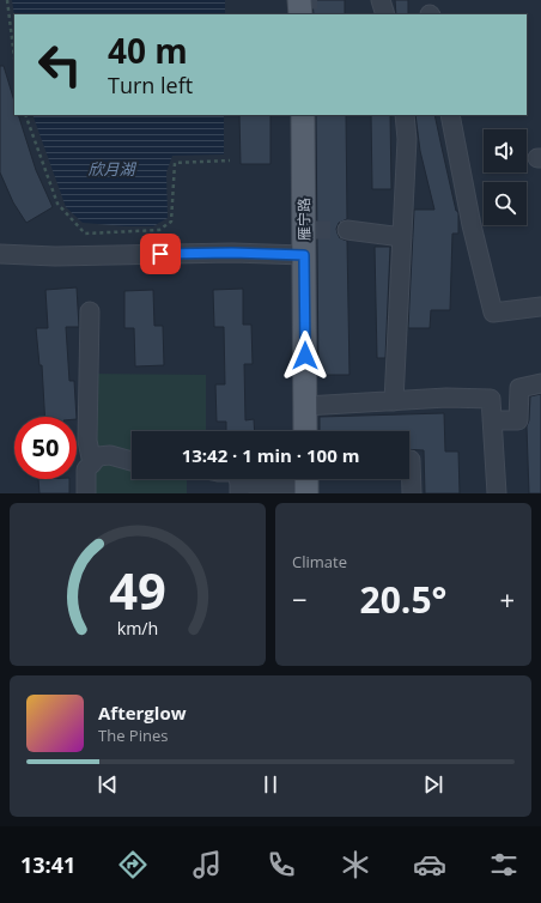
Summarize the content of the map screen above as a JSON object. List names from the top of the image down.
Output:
{
  "streets": {
    "main road": ["雁宁路"]
  },
  "water": ["欣月湖"],
  "page": {
    "turn": ["40 m", "Turn left"],
    "limit": "50",
    "trip": "13:42 · 1 min · 100 m",
    "tile": "Climate",
    "heat": ["−", "20.5°", "+"],
    "song": ["Afterglow", "The Pines"],
    "tabs": "13:41",
    "gauge": ["49", "km/h"]
  }
}
